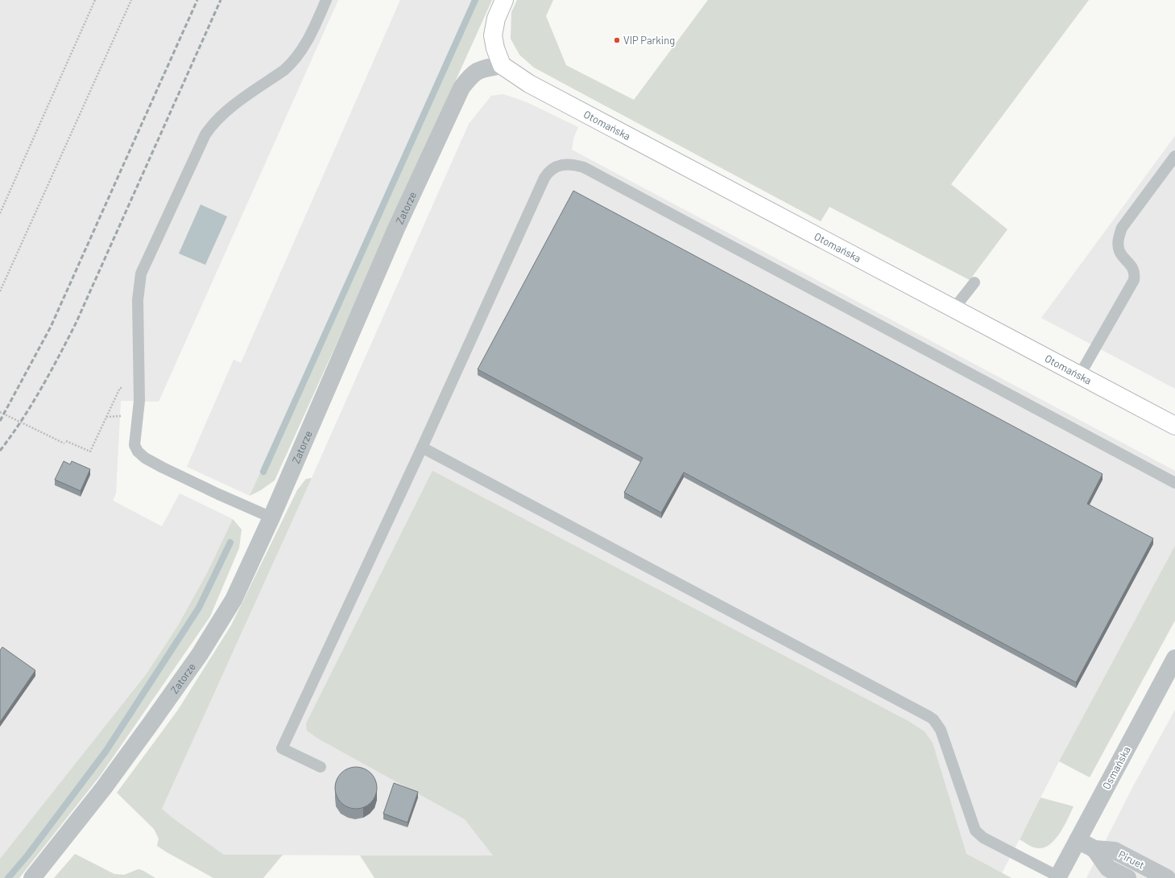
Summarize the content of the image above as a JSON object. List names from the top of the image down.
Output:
{
  "streets": {
    "street": [
      "Otomańska",
      "Zatorze",
      "Osmańska",
      "Piruet"
    ]
  },
  "crossings": [
    ["Otomańska", "Zatorze"],
    ["Osmańska", "Piruet"]
  ],
  "places": ["VIP Parking"]
}
